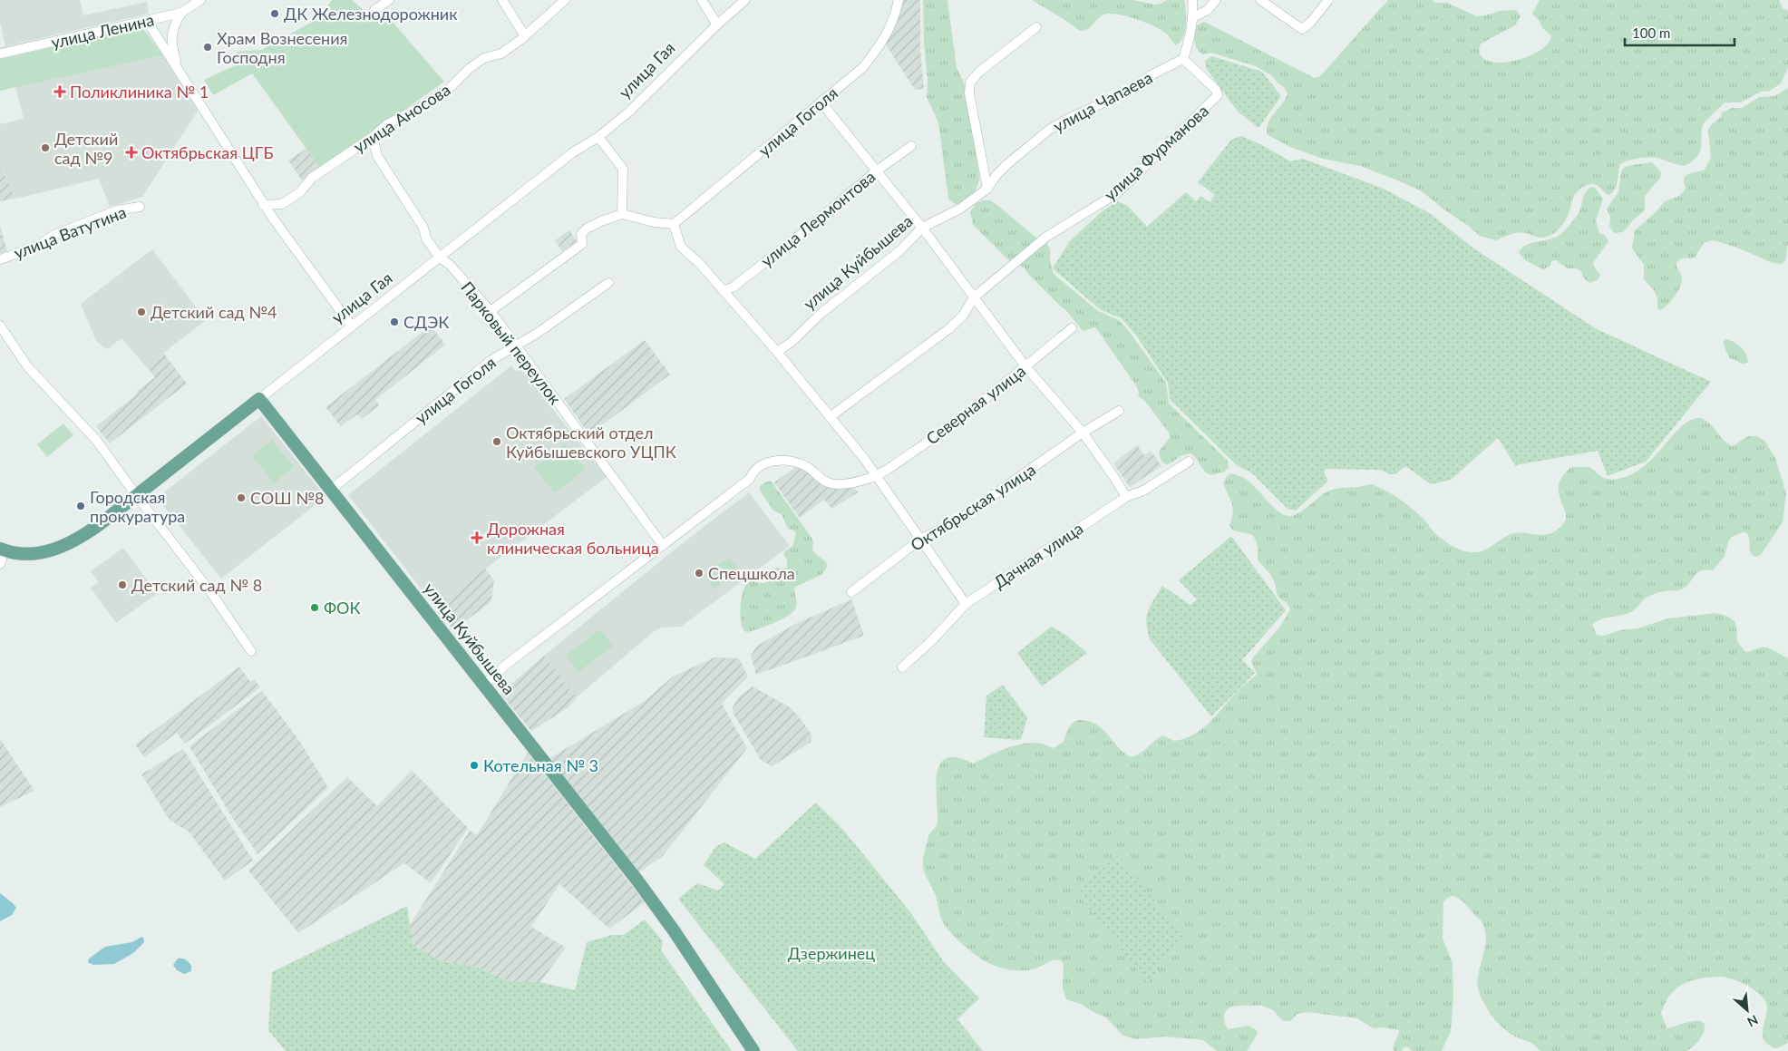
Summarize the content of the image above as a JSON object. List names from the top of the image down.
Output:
{
  "streets": {
    "main road": ["улица Гая", "улица Куйбышева"],
    "street": [
      "улица Ленина",
      "улица Чапаева",
      "улица Аносова",
      "улица Гоголя",
      "улица Фурманова",
      "улица Лермонтова",
      "улица Ватутина",
      "Парковый переулок",
      "Северная улица",
      "Октябрьская улица",
      "Дачная улица"
    ]
  },
  "crossings": [
    ["улица Гая", "улица Куйбышева"],
    ["улица Гая", "Парковый переулок"],
    ["улица Чапаева", "улица Фурманова"],
    ["улица Чапаева", "улица Куйбышева"],
    ["улица Аносова", "Парковый переулок"],
    ["улица Гоголя", "улица Куйбышева"],
    ["улица Гоголя", "Парковый переулок"]
  ],
  "parks": ["Дзержинец"],
  "places": {
    "other": [
      "ДК Железнодорожник",
      "Храм Вознесения Господня",
      "Детский сад №9",
      "Детский сад №4",
      "СДЭК",
      "Октябрьский отдел Куйбышевского УЦПК",
      "СОШ №8",
      "Городская прокуратура",
      "Спецшкола",
      "Детский сад № 8",
      "ФОК",
      "Котельная № 3"
    ],
    "health": ["Поликлиника № 1", "Октябрьская ЦГБ", "Дорожная клиническая больница"]
  },
  "scale_bar": "100 m",
  "north": "bottom right"
}
